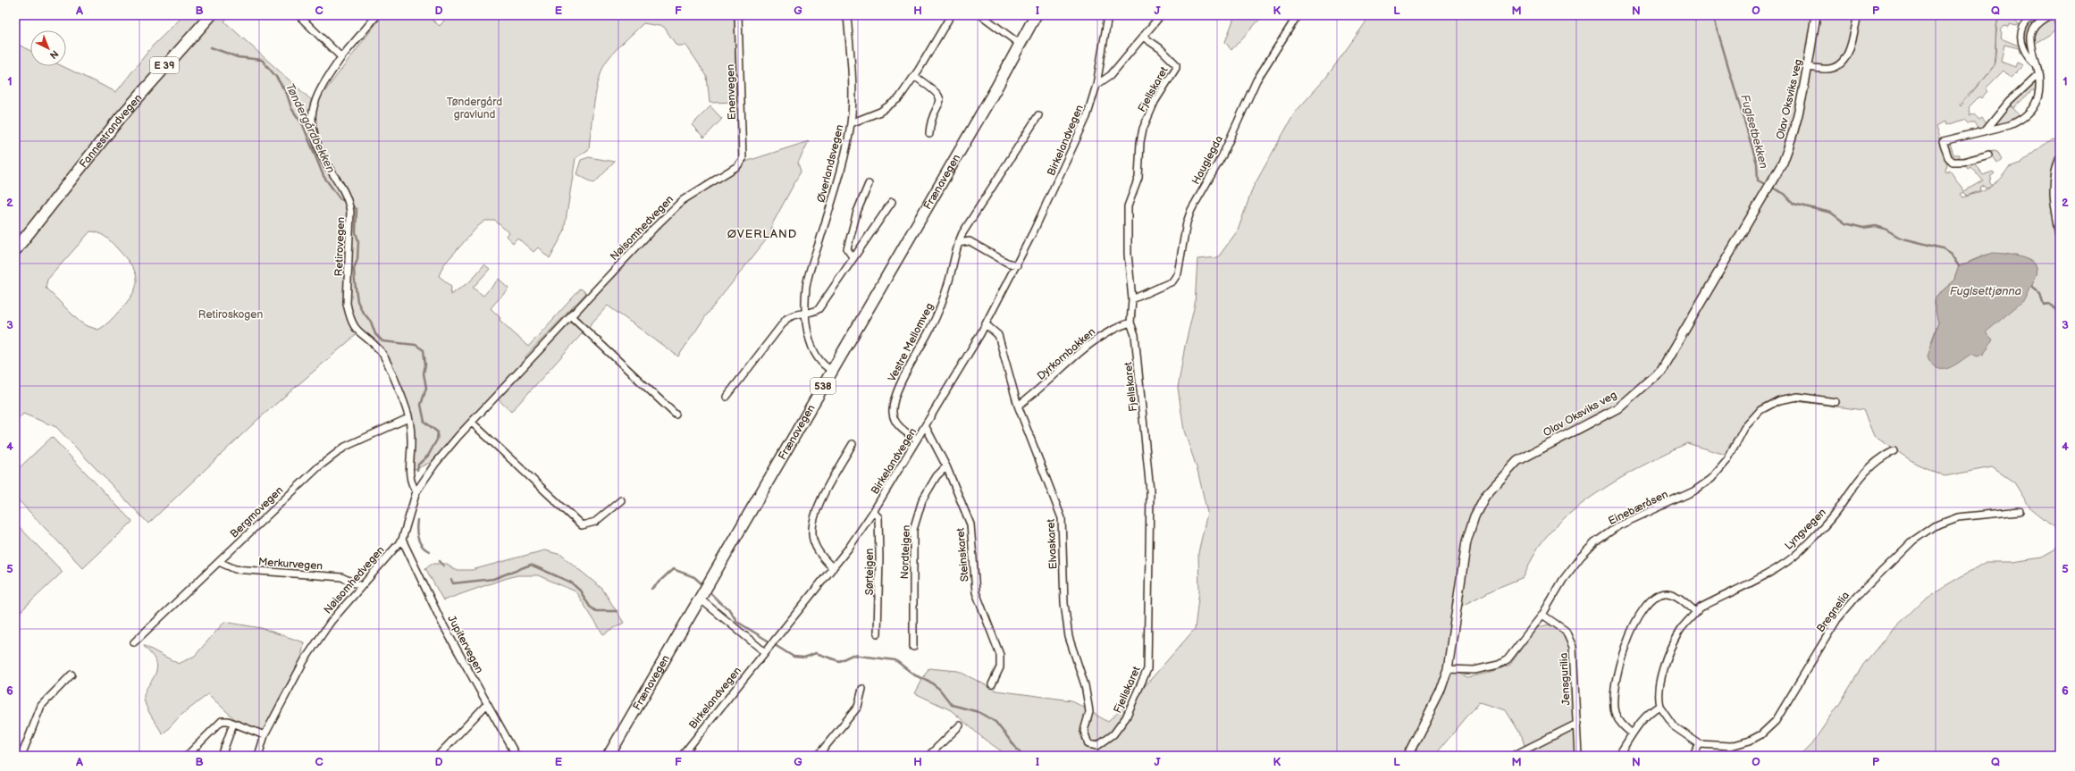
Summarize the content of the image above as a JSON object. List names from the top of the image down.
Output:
{
  "streets": {
    "main road": [
      "E 39",
      "Fannestrandvegen",
      "Frænavegen",
      "538"
    ],
    "street": [
      "Fjellskaret",
      "Enenvegen",
      "Olav Oksviks veg",
      "Birkelandvegen",
      "Hauglegda",
      "Øverlandsvegen",
      "Nøisomhedvegen",
      "Retirovegen",
      "Vestre Mellomveg",
      "Dyrkornbakken",
      "Einebæråsen",
      "Bergmovegen",
      "Lyngvegen",
      "Elvaskaret",
      "Nordteigen",
      "Steinskaret",
      "Merkurvegen",
      "Sørteigen",
      "Bregnelia",
      "Jupitervegen",
      "Jensgurilia"
    ]
  },
  "crossings": [
    ["Fjellskaret", "Hauglegda"],
    ["Fjellskaret", "Dyrkornbakken"],
    ["Fjellskaret", "Elvaskaret"],
    ["Enenvegen", "Nøisomhedvegen"],
    ["Olav Oksviks veg", "Einebæråsen"],
    ["Birkelandvegen", "Vestre Mellomveg"],
    ["Birkelandvegen", "Elvaskaret"],
    ["Birkelandvegen", "Steinskaret"],
    ["Birkelandvegen", "Sørteigen"],
    ["Øverlandsvegen", "Frænavegen"],
    ["Nøisomhedvegen", "Retirovegen"],
    ["Nøisomhedvegen", "Merkurvegen"],
    ["Nøisomhedvegen", "Jupitervegen"],
    ["Retirovegen", "Bergmovegen"],
    ["Dyrkornbakken", "Elvaskaret"],
    ["Einebæråsen", "Jensgurilia"],
    ["Bergmovegen", "Merkurvegen"],
    ["Nordteigen", "Steinskaret"]
  ],
  "districts": ["ØVERLAND"],
  "water": ["Tøndergårdbekken", "Fuglsetbekken", "Fuglsettjønna"],
  "parks": ["Tøndergård gravlund", "Retiroskogen"],
  "north": "bottom right",
  "grid": {
    "columns": [
      "A",
      "B",
      "C",
      "D",
      "E",
      "F",
      "G",
      "H",
      "I",
      "J",
      "K",
      "L",
      "M",
      "N",
      "O",
      "P",
      "Q"
    ],
    "rows": [
      "1",
      "2",
      "3",
      "4",
      "5",
      "6"
    ]
  }
}
